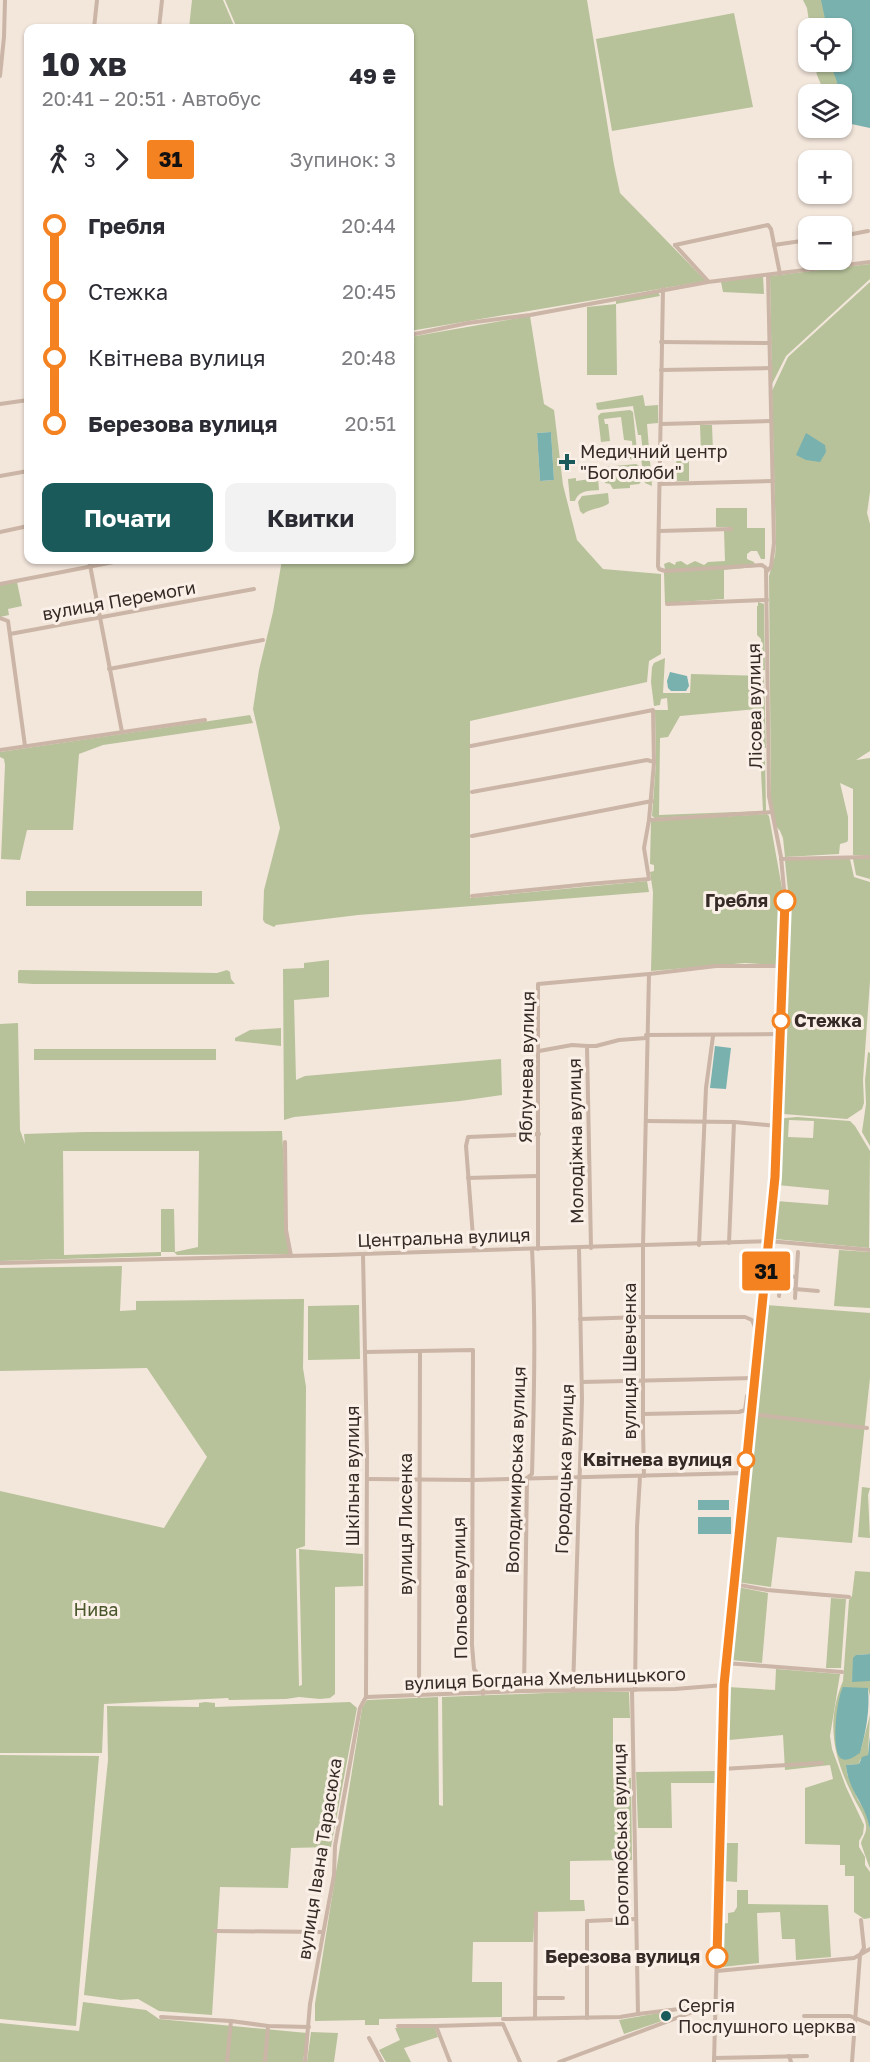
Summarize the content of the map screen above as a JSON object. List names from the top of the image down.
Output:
{
  "streets": {
    "street": [
      "вулиця Перемоги",
      "Лісова вулиця",
      "Яблунева вулиця",
      "Молодіжна вулиця",
      "Центральна вулиця",
      "вулиця Шевченка",
      "Городоцька вулиця",
      "Володимирська вулиця",
      "Шкільна вулиця",
      "вулиця Лисенка",
      "Польова вулиця",
      "вулиця Богдана Хмельницького",
      "Боголюбська вулиця",
      "вулиця Івана Тарасюка"
    ]
  },
  "crossings": [
    ["Лісова вулиця", "Яблунева вулиця"],
    ["Лісова вулиця", "Центральна вулиця"],
    ["Лісова вулиця", "вулиця Богдана Хмельницького"],
    ["Яблунева вулиця", "Молодіжна вулиця"],
    ["Яблунева вулиця", "Центральна вулиця"],
    ["Яблунева вулиця", "вулиця Шевченка"],
    ["Молодіжна вулиця", "Центральна вулиця"],
    ["Центральна вулиця", "вулиця Шевченка"],
    ["Центральна вулиця", "Городоцька вулиця"],
    ["Центральна вулиця", "Володимирська вулиця"],
    ["Центральна вулиця", "Шкільна вулиця"],
    ["вулиця Шевченка", "вулиця Богдана Хмельницького"],
    ["вулиця Шевченка", "Боголюбська вулиця"],
    ["Городоцька вулиця", "вулиця Богдана Хмельницького"],
    ["Володимирська вулиця", "вулиця Богдана Хмельницького"],
    ["Шкільна вулиця", "вулиця Богдана Хмельницького"],
    ["Шкільна вулиця", "вулиця Івана Тарасюка"],
    ["вулиця Лисенка", "Польова вулиця"],
    ["вулиця Лисенка", "вулиця Богдана Хмельницького"],
    ["Польова вулиця", "вулиця Богдана Хмельницького"],
    ["вулиця Богдана Хмельницького", "Боголюбська вулиця"],
    ["вулиця Богдана Хмельницького", "вулиця Івана Тарасюка"]
  ],
  "parks": ["Нива"],
  "places": {
    "health": ["Медичний центр \"Боголюби\""],
    "other": [
      "Гребля",
      "Стежка",
      "Квітнева вулиця",
      "Березова вулиця",
      "Сергія Послушного церква"
    ]
  },
  "lines": ["bus line 31"],
  "page": {
    "on_map": "31",
    "map_buttons": ["+", "−"],
    "heading": ["10 хв", "20:41 – 20:51 · Автобус", "49 ₴"],
    "legs": ["3", "31", "Зупинок: 3"],
    "list": [
      {
        "name": "Гребля",
        "value": "20:44"
      },
      {
        "name": "Стежка",
        "value": "20:45"
      },
      {
        "name": "Квітнева вулиця",
        "value": "20:48"
      },
      {
        "name": "Березова вулиця",
        "value": "20:51"
      }
    ],
    "buttons": ["Почати", "Квитки"]
  }
}
